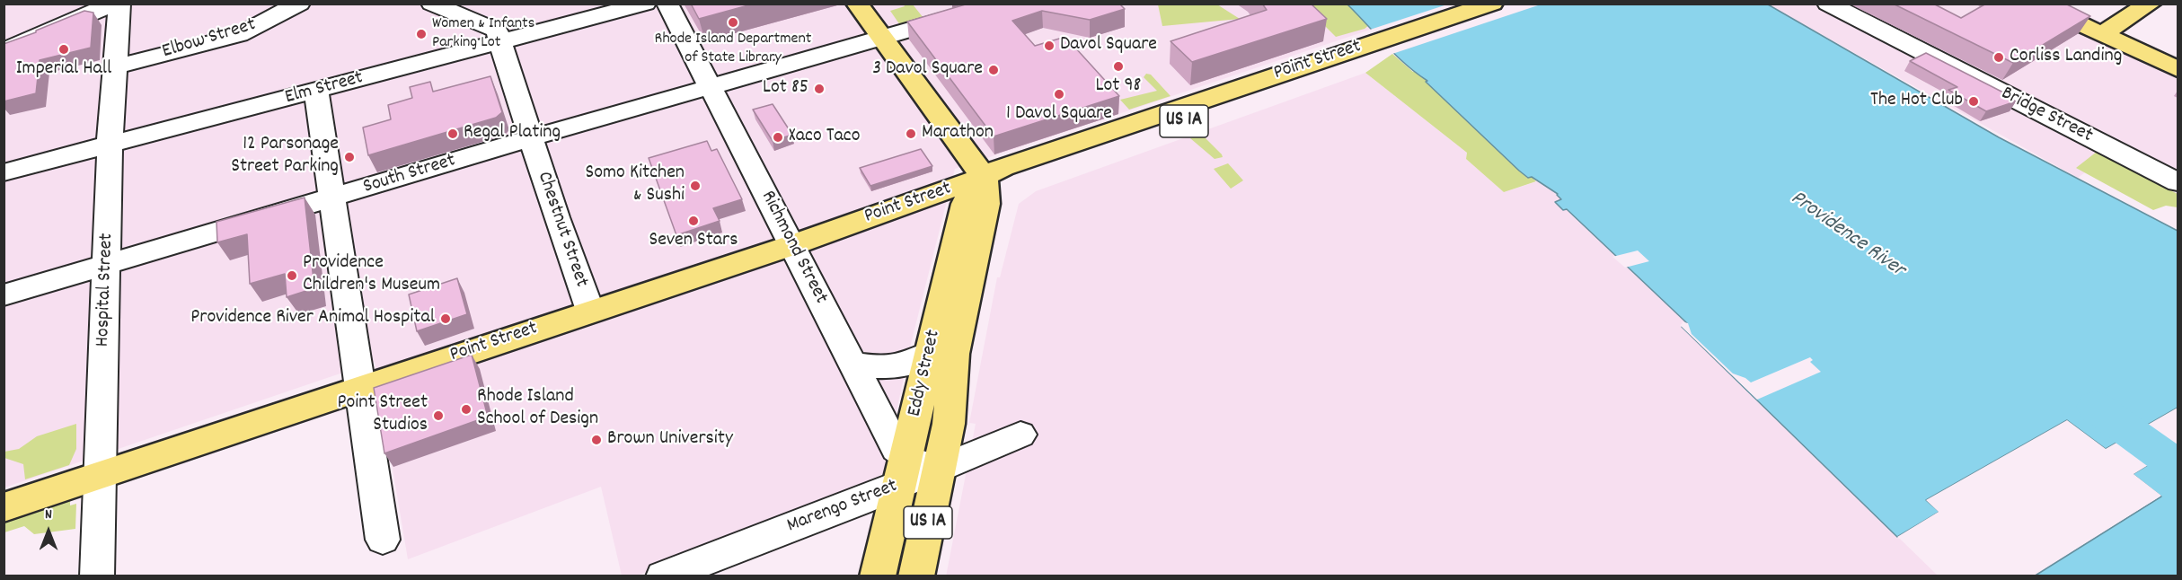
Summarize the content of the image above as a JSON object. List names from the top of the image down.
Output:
{
  "streets": {
    "main road": ["Point Street", "US 1A", "Eddy Street"],
    "street": [
      "Elbow Street",
      "Elm Street",
      "Bridge Street",
      "South Street",
      "Chestnut Street",
      "Richmond Street",
      "Hospital Street",
      "Marengo Street"
    ]
  },
  "crossings": [
    ["Elbow Street", "Hospital Street"],
    ["Point Street", "Chestnut Street"],
    ["Point Street", "Richmond Street"],
    ["Point Street", "Hospital Street"],
    ["Point Street", "Eddy Street"],
    ["Elm Street", "Chestnut Street"],
    ["Elm Street", "Hospital Street"],
    ["South Street", "Chestnut Street"],
    ["South Street", "Richmond Street"],
    ["South Street", "Hospital Street"],
    ["Richmond Street", "Eddy Street"],
    ["Richmond Street", "Marengo Street"],
    ["Eddy Street", "Marengo Street"]
  ],
  "water": ["Providence River"],
  "places": [
    "Rhode Island Department of State Library",
    "Women & Infants Parking Lot",
    "Davol Square",
    "Imperial Hall",
    "Corliss Landing",
    "Lot 98",
    "3 Davol Square",
    "Lot 85",
    "1 Davol Square",
    "The Hot Club",
    "Regal Plating",
    "Marathon",
    "Xaco Taco",
    "12 Parsonage Street Parking",
    "Somo Kitchen & Sushi",
    "Seven Stars",
    "Providence Children's Museum",
    "Providence River Animal Hospital",
    "Rhode Island School of Design",
    "Point Street Studios",
    "Brown University"
  ],
  "north": "top"
}
